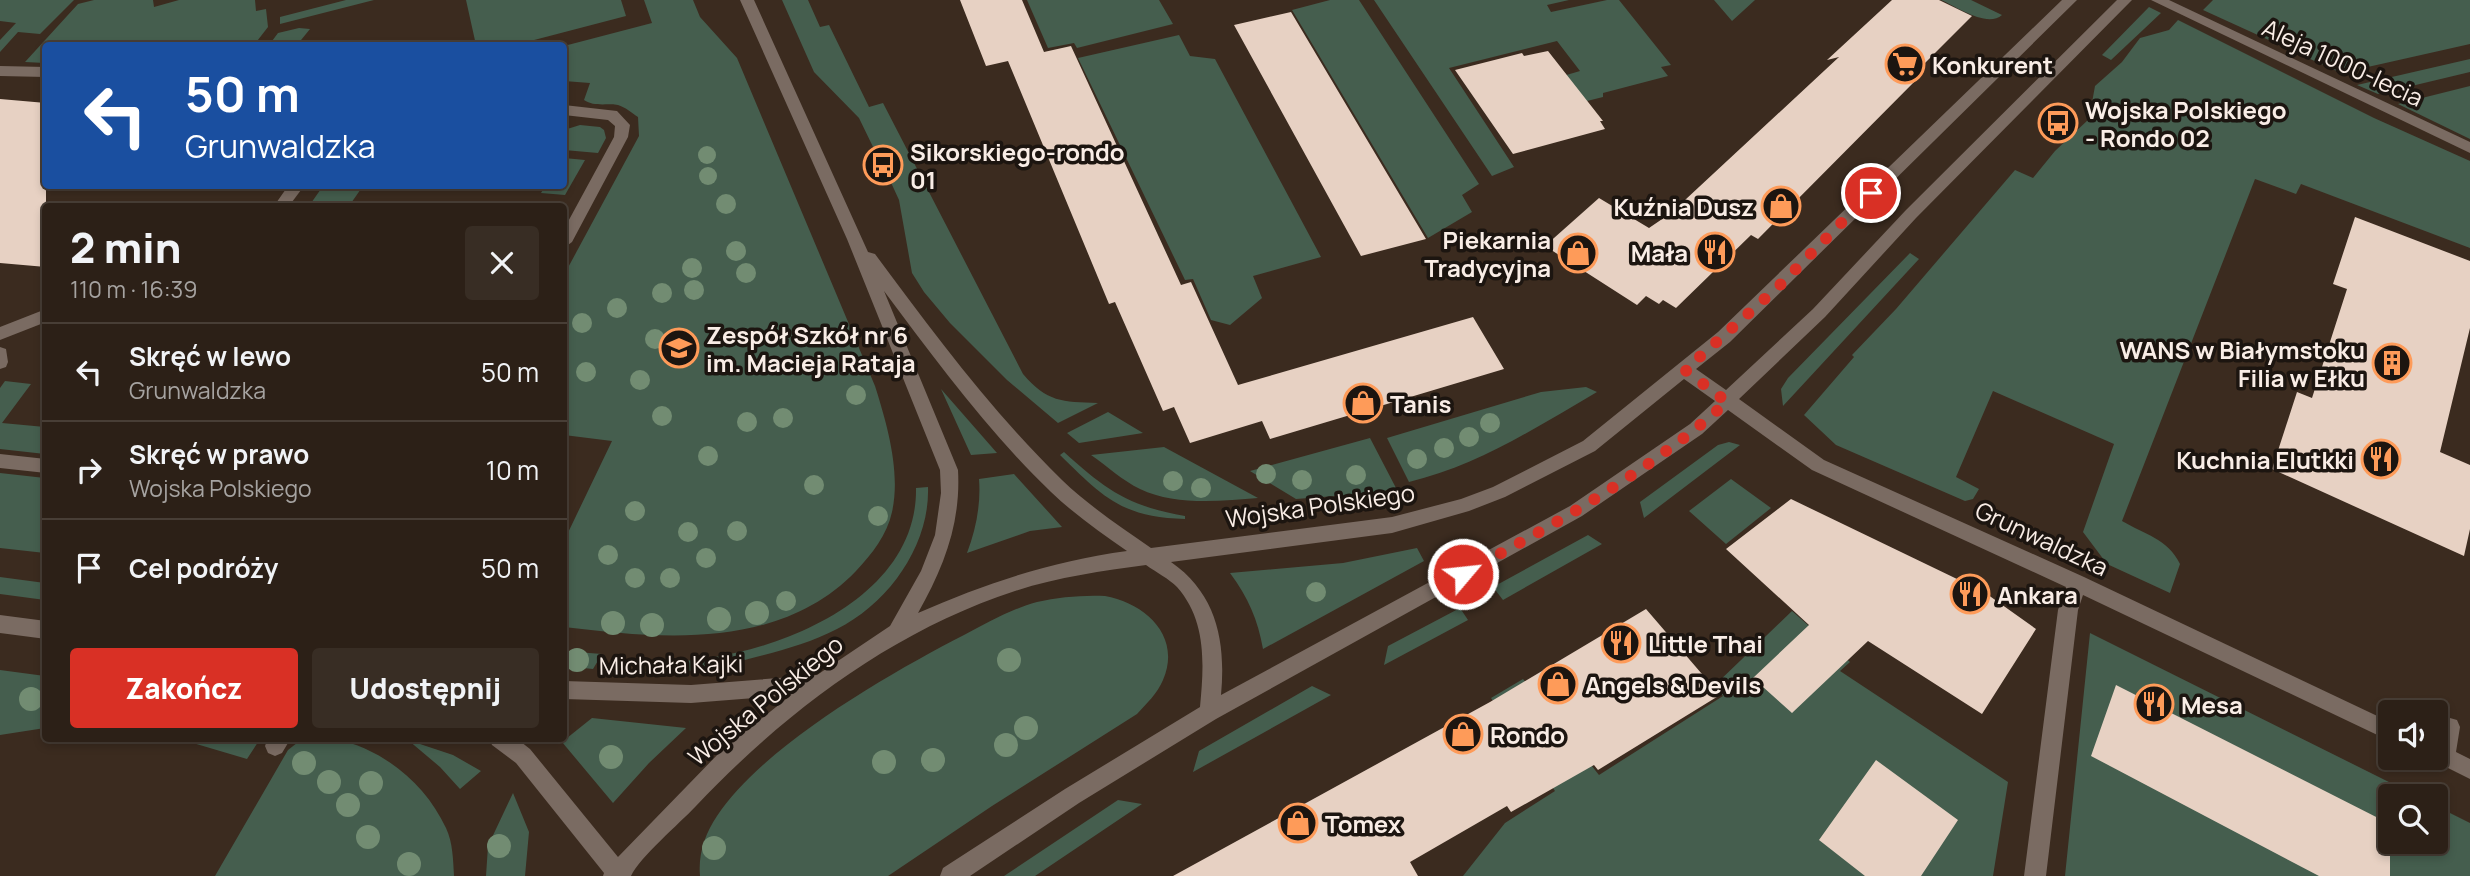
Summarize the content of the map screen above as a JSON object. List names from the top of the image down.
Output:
{
  "streets": {
    "street": [
      "Aleja 1000-lecia",
      "Wojska Polskiego",
      "Grunwaldzka",
      "Michała Kajki"
    ]
  },
  "crossings": [
    ["Wojska Polskiego", "Grunwaldzka"],
    ["Wojska Polskiego", "Michała Kajki"]
  ],
  "places": {
    "supermarket": ["Konkurent"],
    "bus stop": ["Wojska Polskiego - Rondo 02", "Sikorskiego-rondo 01"],
    "shop": [
      "Kuźnia Dusz",
      "Piekarnia Tradycyjna",
      "Tanis",
      "Angels & Devils",
      "Rondo",
      "Tomex"
    ],
    "restaurant": [
      "Mała",
      "Kuchnia Elutkki",
      "Ankara",
      "Little Thai",
      "Mesa"
    ],
    "school or university": ["Zespół Szkół nr 6 im. Macieja Rataja"],
    "building": ["WANS w Białymstoku Filia w Ełku"]
  },
  "page": {
    "turn": ["50 m", "Grunwaldzka"],
    "heading": ["2 min", "110 m · 16:39"],
    "list": [
      {
        "name": "Skręć w lewo",
        "note": "Grunwaldzka",
        "value": "50 m"
      },
      {
        "name": "Skręć w prawo",
        "note": "Wojska Polskiego",
        "value": "10 m"
      },
      {
        "name": "Cel podróży",
        "value": "50 m"
      }
    ],
    "buttons": ["Zakończ", "Udostępnij"]
  }
}
